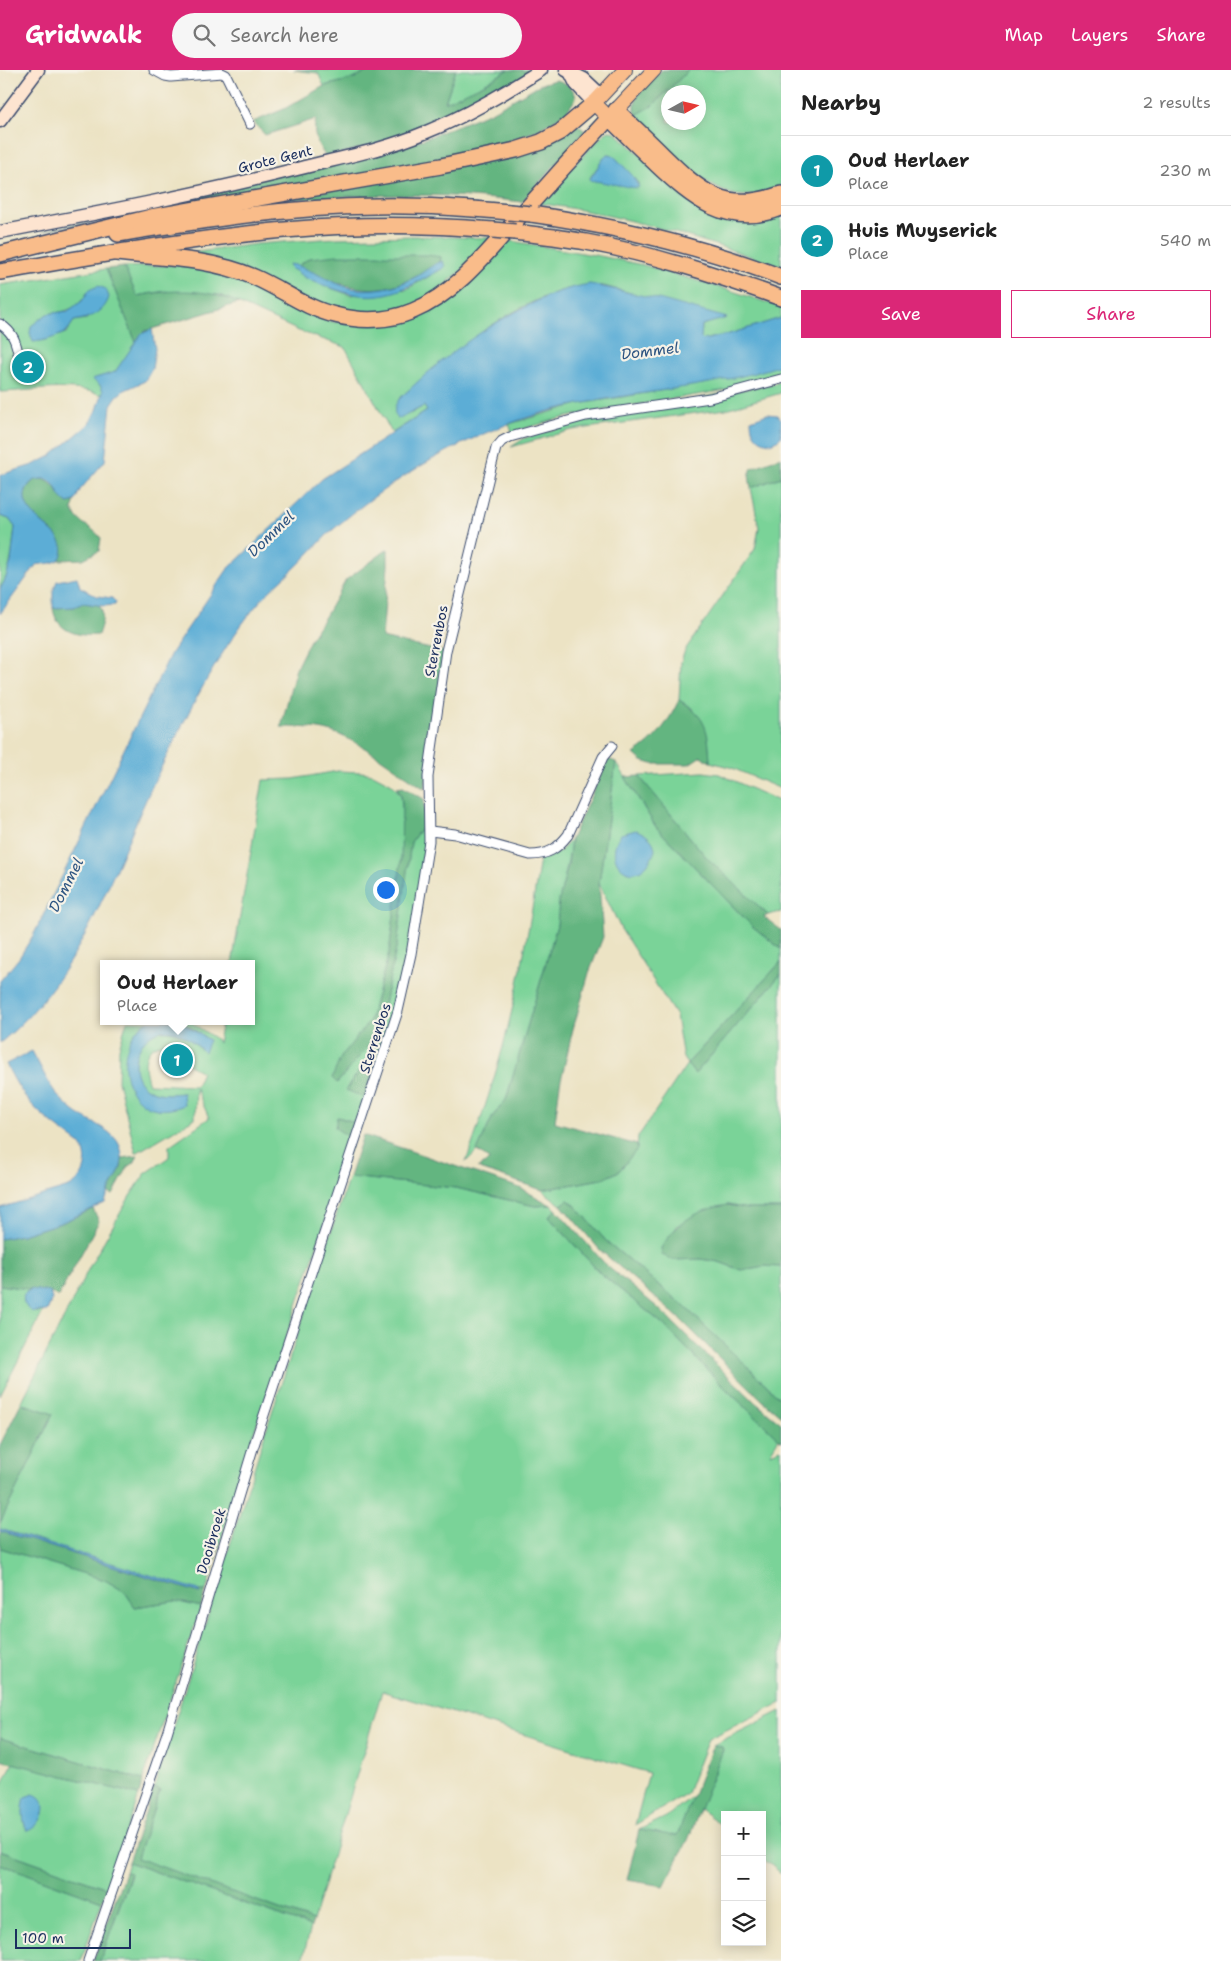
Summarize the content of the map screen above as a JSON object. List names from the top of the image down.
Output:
{
  "streets": {
    "street": ["Grote Gent", "Sterrenbos", "Dooibroek"]
  },
  "crossings": [
    ["Sterrenbos", "Dooibroek"]
  ],
  "water": ["Dommel"],
  "scale_bar": "100 m",
  "north": "right",
  "page": {
    "header": "Gridwalk",
    "search": "Search here",
    "nav": ["Map", "Layers", "Share"],
    "heading": ["Nearby", "2 results"],
    "list": [
      {
        "mark": "1",
        "name": "Oud Herlaer",
        "note": "Place",
        "value": "230 m"
      },
      {
        "mark": "2",
        "name": "Huis Muyserick",
        "note": "Place",
        "value": "540 m"
      }
    ],
    "buttons": ["Save", "Share"],
    "pins": ["2", "1"],
    "popup": ["Oud Herlaer", "Place"],
    "map_buttons": ["+", "−"],
    "scale": "100 m"
  }
}
